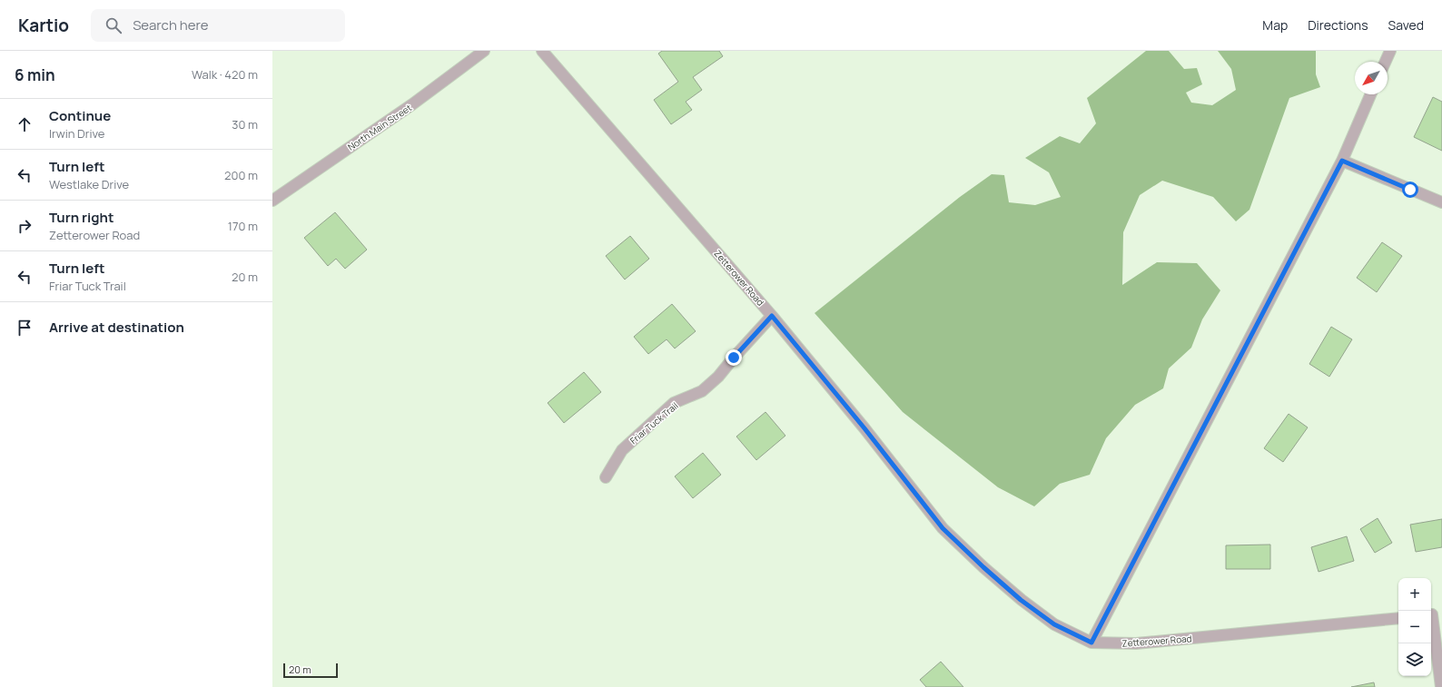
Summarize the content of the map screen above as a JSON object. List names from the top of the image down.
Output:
{
  "streets": {
    "street": ["North Main Street", "Zetterower Road", "Friar Tuck Trail"]
  },
  "crossings": [
    ["Zetterower Road", "Friar Tuck Trail"]
  ],
  "scale_bar": "20 m",
  "north": "bottom left",
  "page": {
    "header": "Kartio",
    "search": "Search here",
    "nav": ["Map", "Directions", "Saved"],
    "heading": ["6 min", "Walk · 420 m"],
    "list": [
      ["Continue", "Irwin Drive", "30 m"],
      ["Turn left", "Westlake Drive", "200 m"],
      ["Turn right", "Zetterower Road", "170 m"],
      ["Turn left", "Friar Tuck Trail", "20 m"],
      "Arrive at destination"
    ],
    "map_buttons": ["+", "−"],
    "scale": "20 m"
  }
}
